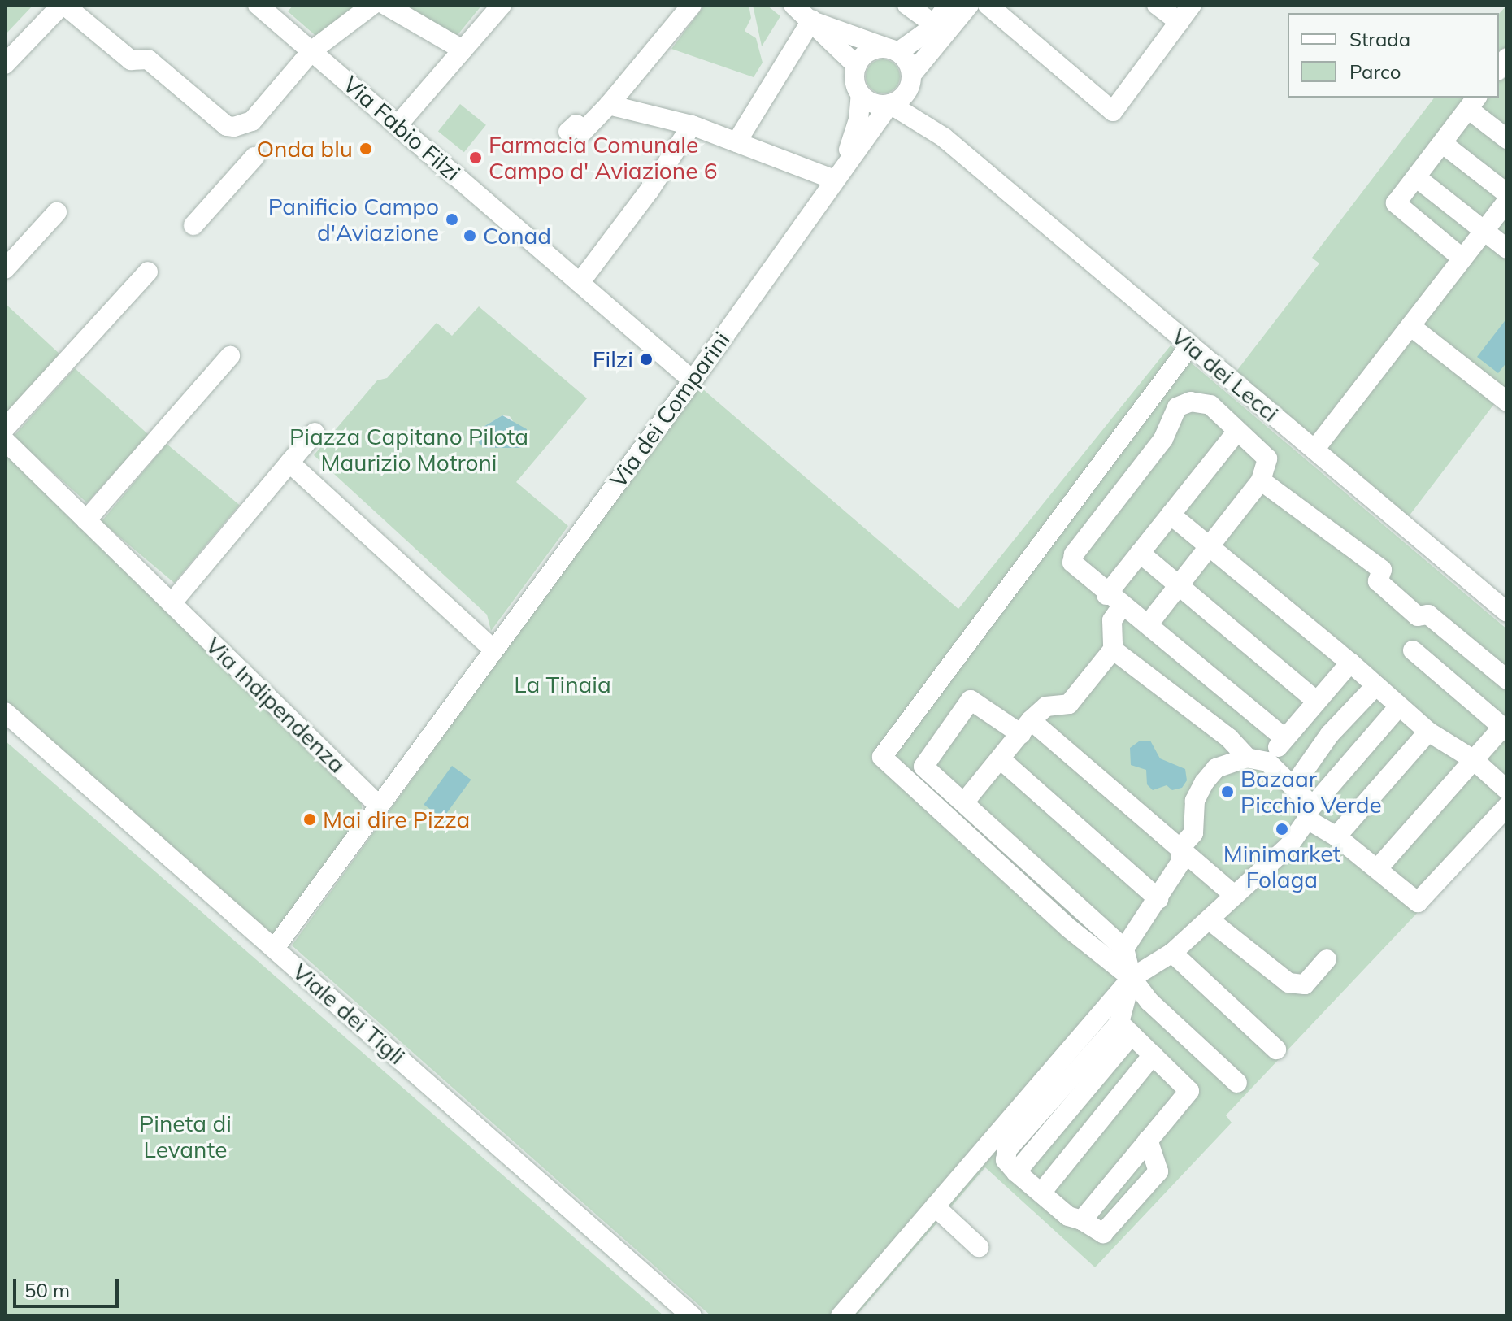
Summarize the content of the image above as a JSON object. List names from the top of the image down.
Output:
{
  "streets": {
    "street": [
      "Via Fabio Filzi",
      "Via dei Lecci",
      "Via dei Comparini",
      "Via Indipendenza",
      "Viale dei Tigli"
    ]
  },
  "crossings": [
    ["Via Fabio Filzi", "Via dei Comparini"],
    ["Via dei Lecci", "Via dei Comparini"],
    ["Via dei Comparini", "Via Indipendenza"],
    ["Via dei Comparini", "Viale dei Tigli"]
  ],
  "parks": ["Piazza Capitano Pilota Maurizio Motroni", "La Tinaia", "Pineta di Levante"],
  "places": [
    "Onda blu",
    "Farmacia Comunale Campo d' Aviazione 6",
    "Panificio Campo d'Aviazione",
    "Conad",
    "Filzi",
    "Bazaar Picchio Verde",
    "Mai dire Pizza",
    "Minimarket Folaga"
  ],
  "legend": ["Strada", "Parco"],
  "scale_bar": "50 m"
}
